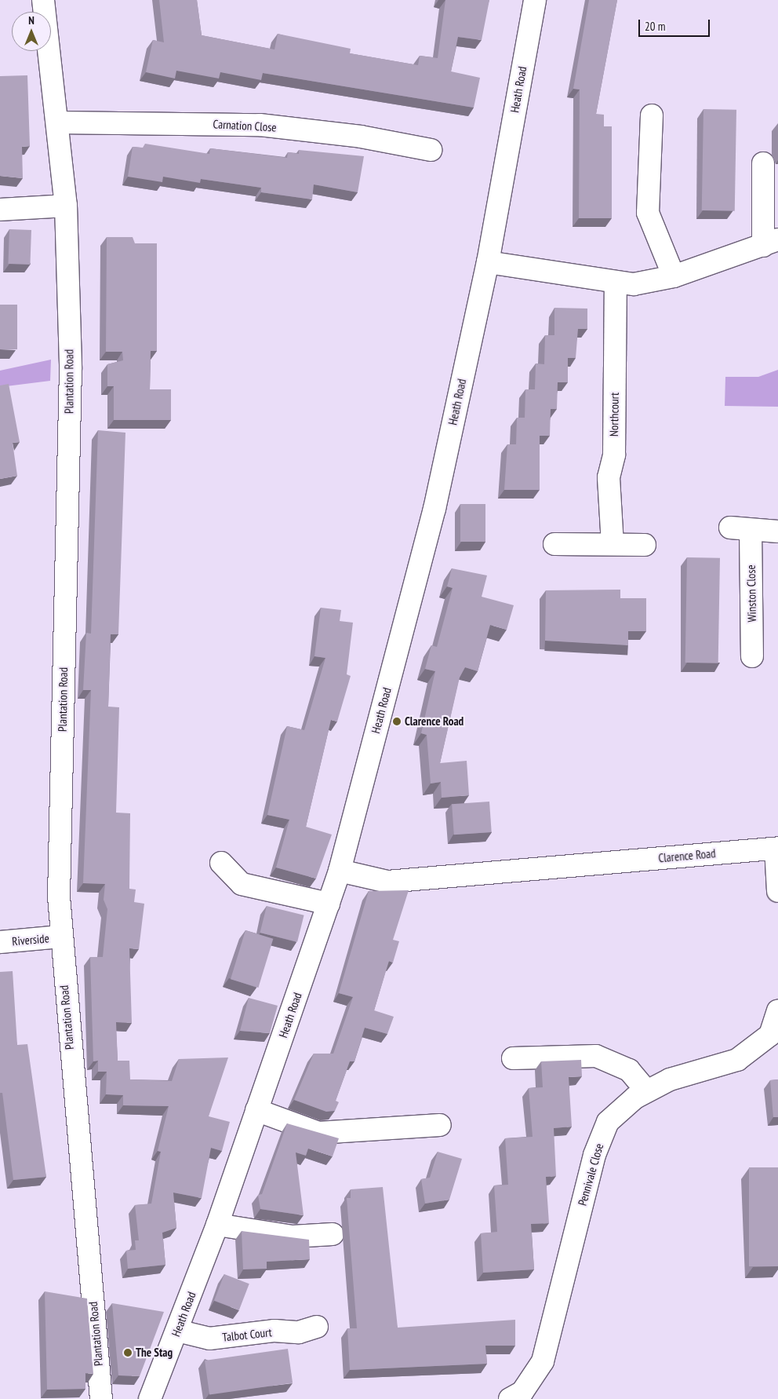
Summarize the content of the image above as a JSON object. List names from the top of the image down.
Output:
{
  "streets": {
    "street": [
      "Heath Road",
      "Carnation Close",
      "Plantation Road",
      "Northcourt",
      "Winston Close",
      "Clarence Road",
      "Riverside",
      "Pennivale Close",
      "Talbot Court"
    ]
  },
  "crossings": [
    ["Heath Road", "Clarence Road"],
    ["Heath Road", "Talbot Court"],
    ["Carnation Close", "Plantation Road"],
    ["Plantation Road", "Riverside"]
  ],
  "places": ["Clarence Road", "The Stag"],
  "scale_bar": "20 m",
  "north": "top"
}
